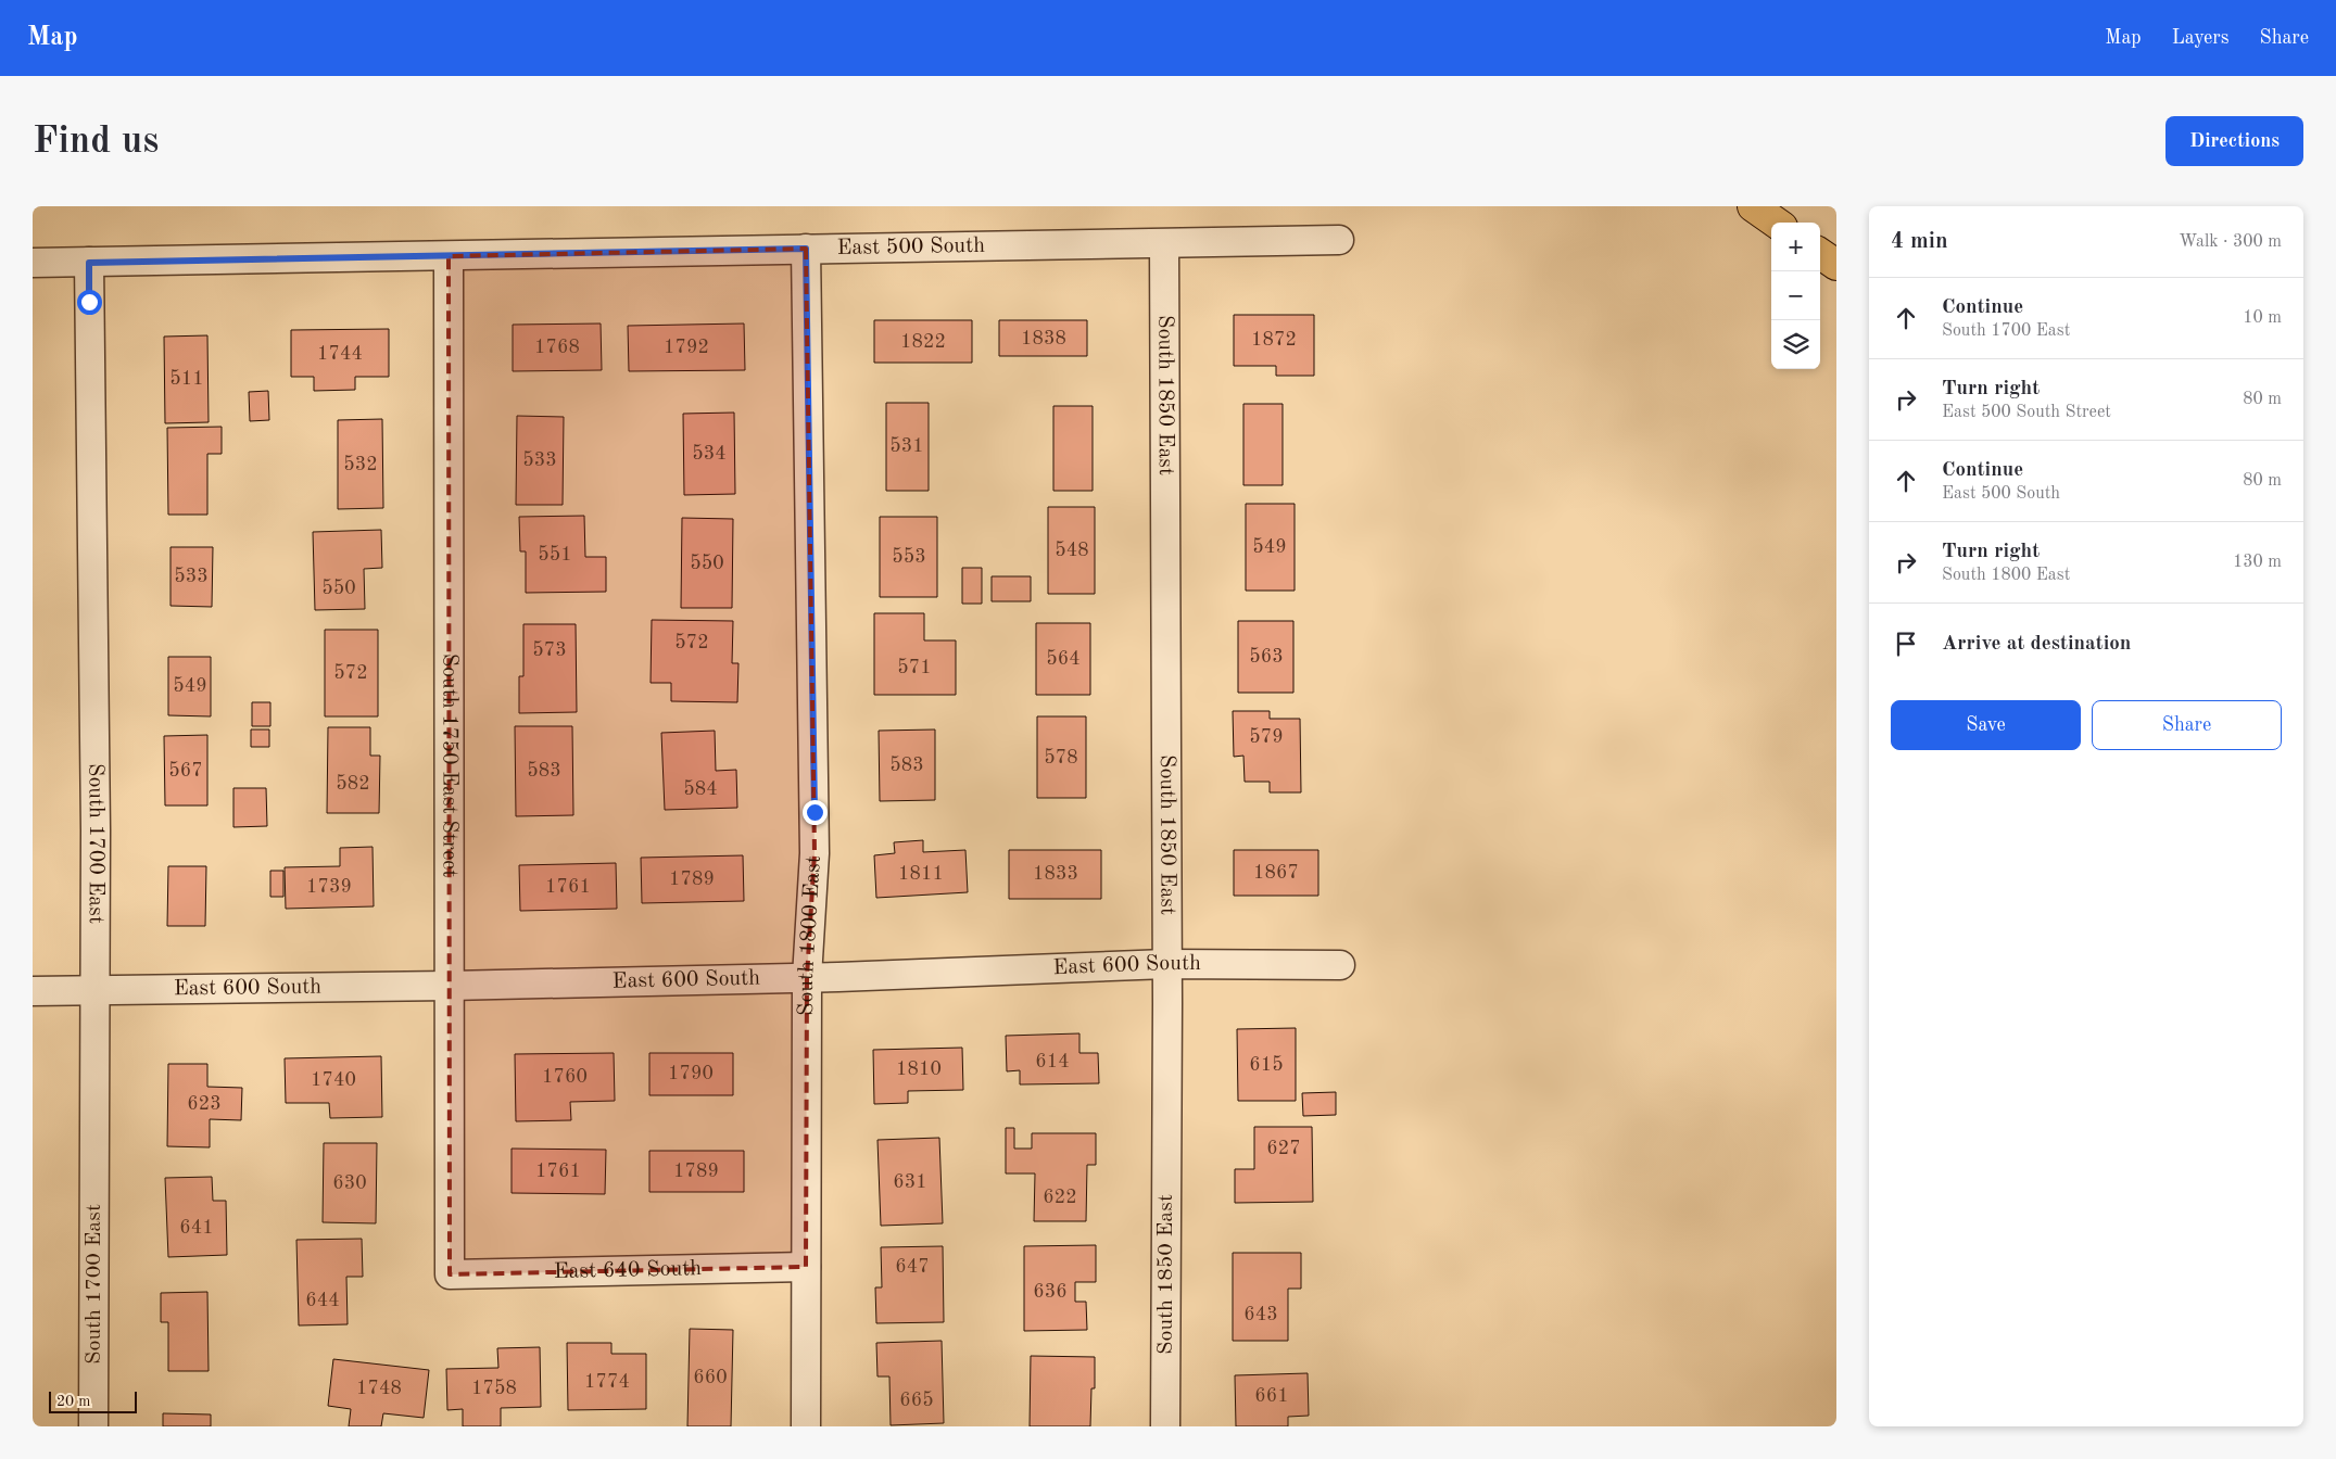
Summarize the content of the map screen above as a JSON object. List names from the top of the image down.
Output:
{
  "streets": {
    "street": [
      "East 500 South",
      "South 1850 East",
      "South 1750 East Street",
      "South 1700 East",
      "South 1800 East",
      "East 600 South",
      "East 640 South"
    ]
  },
  "crossings": [
    ["East 500 South", "South 1850 East"],
    ["East 500 South", "South 1750 East Street"],
    ["East 500 South", "South 1700 East"],
    ["East 500 South", "South 1800 East"],
    ["South 1850 East", "East 600 South"],
    ["South 1750 East Street", "East 600 South"],
    ["South 1750 East Street", "East 640 South"],
    ["South 1700 East", "East 600 South"],
    ["South 1800 East", "East 600 South"],
    ["South 1800 East", "East 640 South"]
  ],
  "house_numbers": [
    "1838",
    "1872",
    "1822",
    "1768",
    "1792",
    "1744",
    "511",
    "531",
    "534",
    "533",
    "532",
    "549",
    "548",
    "551",
    "553",
    "550",
    "533",
    "550",
    "572",
    "573",
    "563",
    "564",
    "571",
    "572",
    "549",
    "579",
    "578",
    "583",
    "567",
    "583",
    "582",
    "584",
    "1867",
    "1811",
    "1833",
    "1789",
    "1739",
    "1761",
    "614",
    "615",
    "1810",
    "1790",
    "1760",
    "1740",
    "623",
    "627",
    "1761",
    "1789",
    "631",
    "630",
    "622",
    "641",
    "647",
    "636",
    "644",
    "643",
    "660",
    "1774",
    "1748",
    "1758",
    "661",
    "665"
  ],
  "scale_bar": "20 m",
  "page": {
    "header": "Map",
    "nav": ["Map", "Layers", "Share"],
    "buttons": [
      "Directions",
      ["Save", "Share"]
    ],
    "title": "Find us",
    "heading": ["4 min", "Walk · 300 m"],
    "map_buttons": ["+", "−"],
    "list": [
      ["Continue", "South 1700 East", "10 m"],
      ["Turn right", "East 500 South Street", "80 m"],
      ["Continue", "East 500 South", "80 m"],
      ["Turn right", "South 1800 East", "130 m"],
      "Arrive at destination"
    ],
    "scale": "20 m"
  }
}
